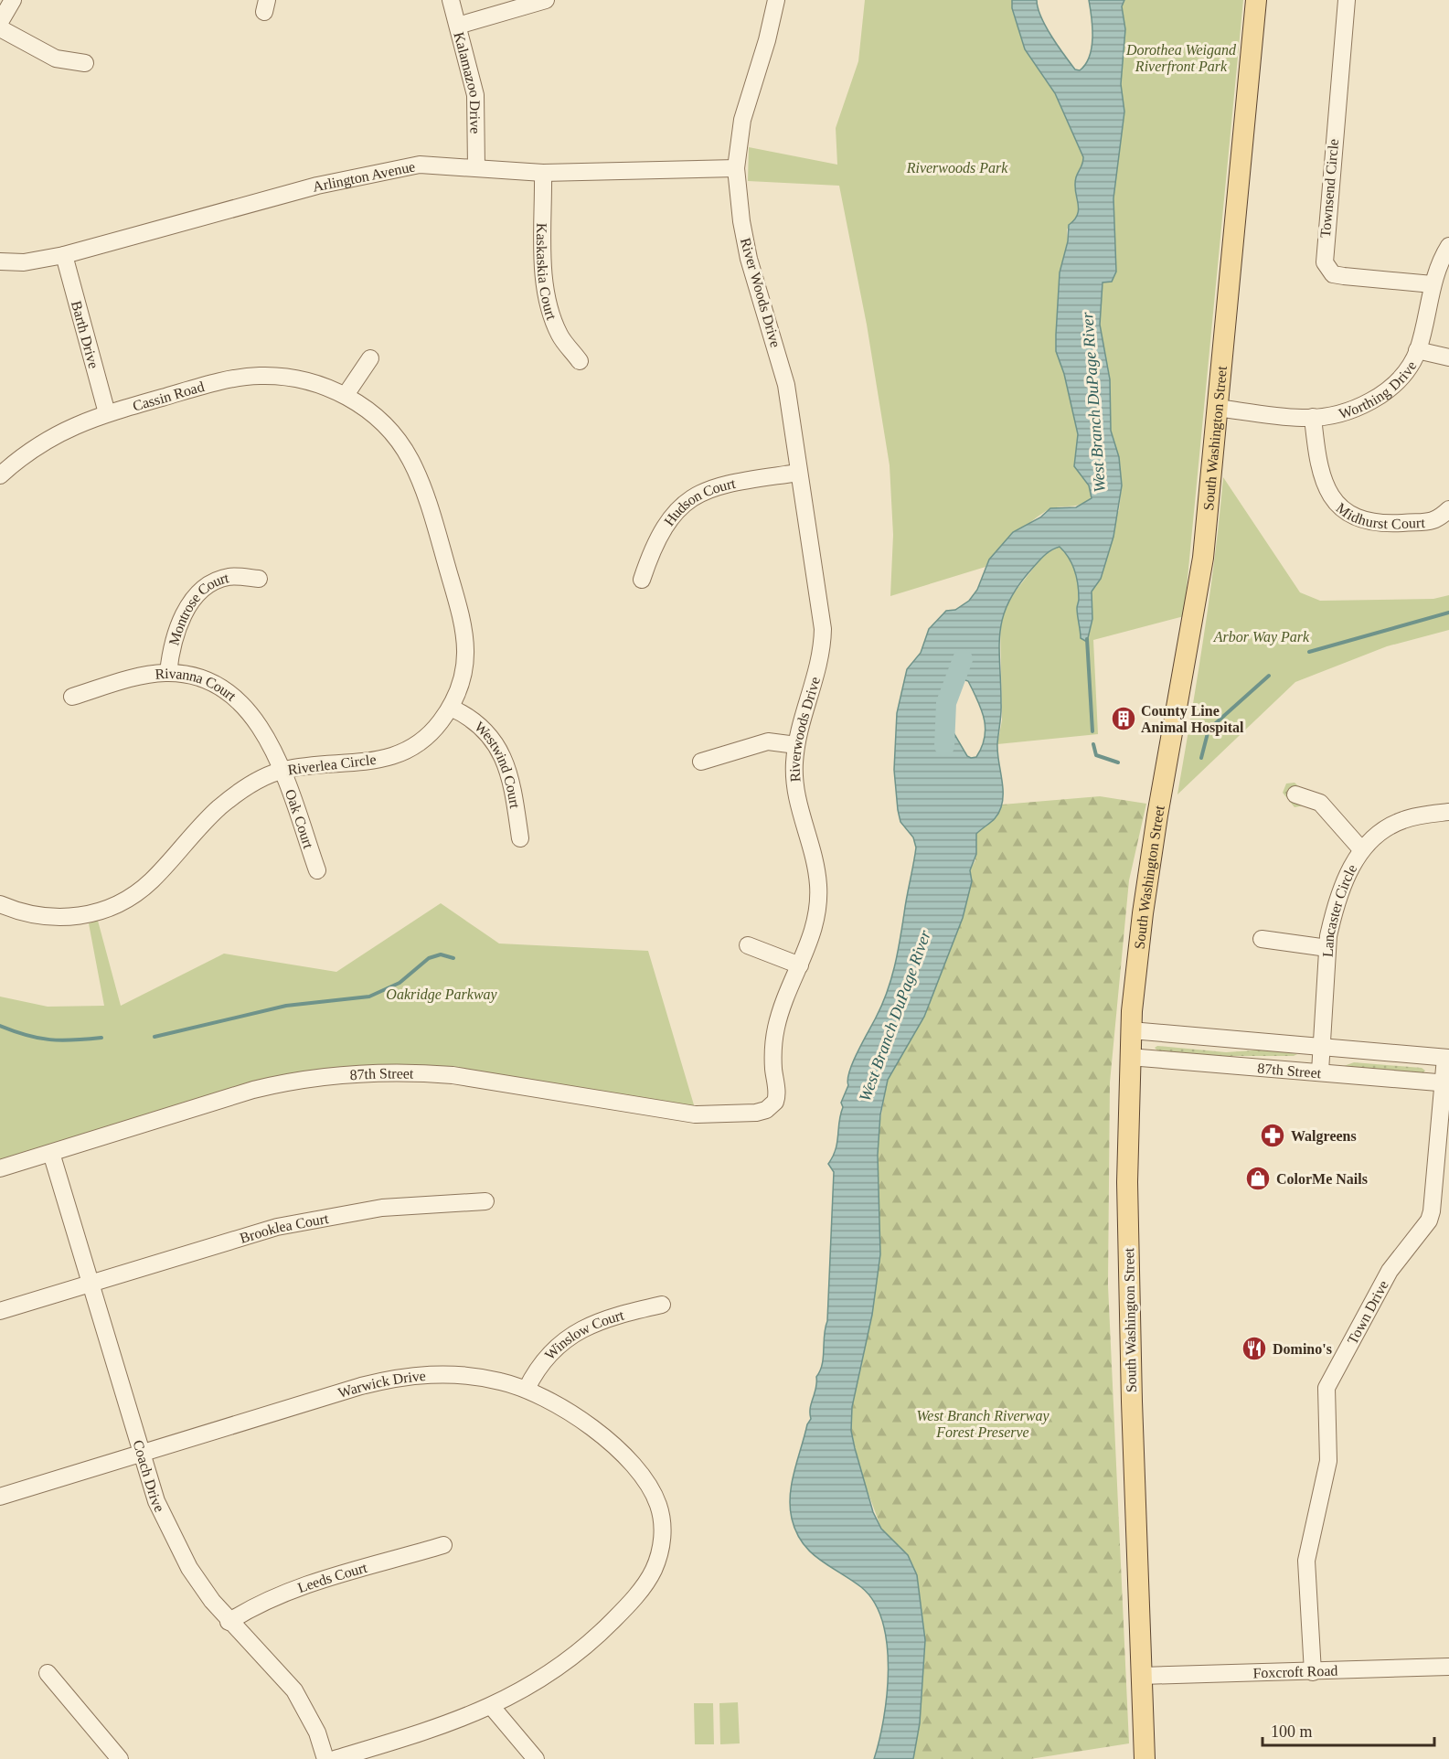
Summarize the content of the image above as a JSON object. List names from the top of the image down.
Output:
{
  "streets": {
    "main road": ["South Washington Street"],
    "street": [
      "Kalamazoo Drive",
      "Arlington Avenue",
      "Townsend Circle",
      "Kaskaskia Court",
      "River Woods Drive",
      "Barth Drive",
      "Worthing Drive",
      "Cassin Road",
      "Hudson Court",
      "Midhurst Court",
      "Montrose Court",
      "Rivanna Court",
      "Riverwoods Drive",
      "Riverlea Circle",
      "Westwind Court",
      "Oak Court",
      "Lancaster Circle",
      "87th Street",
      "Brooklea Court",
      "Town Drive",
      "Winslow Court",
      "Warwick Drive",
      "Coach Drive",
      "Leeds Court",
      "Foxcroft Road"
    ]
  },
  "crossings": [
    ["Kalamazoo Drive", "Arlington Avenue"],
    ["Arlington Avenue", "Kaskaskia Court"],
    ["Arlington Avenue", "River Woods Drive"],
    ["Arlington Avenue", "Barth Drive"],
    ["Townsend Circle", "Worthing Drive"],
    ["River Woods Drive", "Hudson Court"],
    ["River Woods Drive", "Riverwoods Drive"],
    ["Barth Drive", "Cassin Road"],
    ["Worthing Drive", "South Washington Street"],
    ["Worthing Drive", "Midhurst Court"],
    ["Cassin Road", "Riverlea Circle"],
    ["South Washington Street", "87th Street"],
    ["South Washington Street", "Foxcroft Road"],
    ["Montrose Court", "Rivanna Court"],
    ["Rivanna Court", "Riverlea Circle"],
    ["Rivanna Court", "Oak Court"],
    ["Riverwoods Drive", "87th Street"],
    ["Riverlea Circle", "Westwind Court"],
    ["Riverlea Circle", "Oak Court"],
    ["Lancaster Circle", "87th Street"],
    ["87th Street", "Town Drive"],
    ["87th Street", "Coach Drive"],
    ["Brooklea Court", "Coach Drive"],
    ["Town Drive", "Foxcroft Road"],
    ["Winslow Court", "Warwick Drive"],
    ["Warwick Drive", "Coach Drive"],
    ["Coach Drive", "Leeds Court"]
  ],
  "water": ["West Branch DuPage River"],
  "parks": [
    "Dorothea Weigand Riverfront Park",
    "Riverwoods Park",
    "Arbor Way Park",
    "Oakridge Parkway",
    "West Branch Riverway Forest Preserve"
  ],
  "places": {
    "building": ["County Line Animal Hospital"],
    "pharmacy": ["Walgreens"],
    "shop": ["ColorMe Nails"],
    "restaurant": ["Domino's"]
  },
  "scale_bar": "100 m"
}
